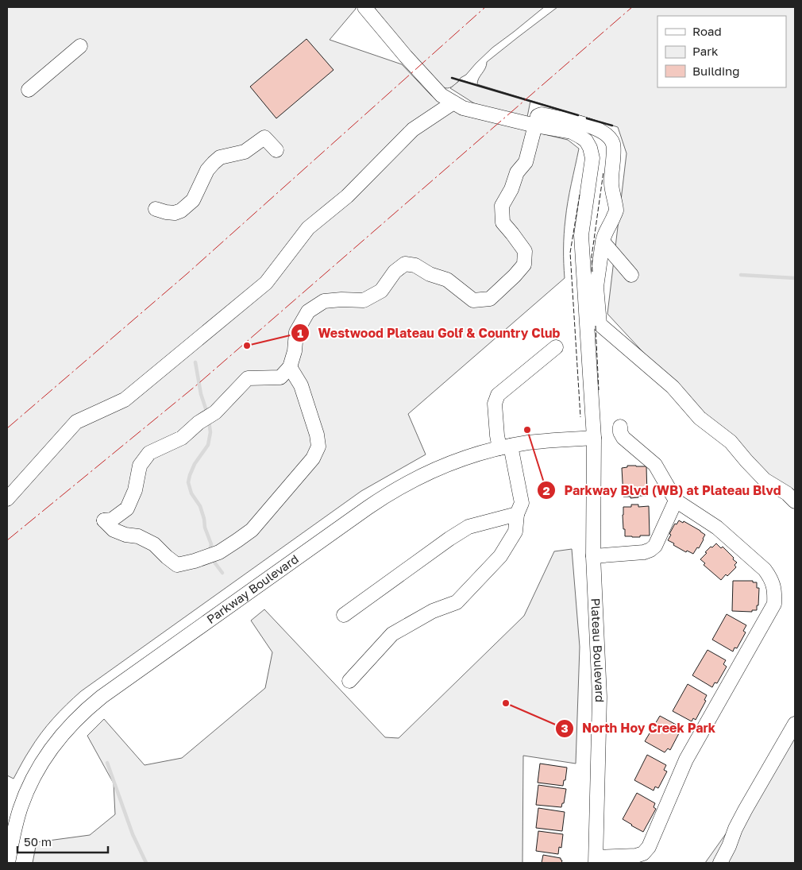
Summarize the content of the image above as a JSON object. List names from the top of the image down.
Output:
{
  "streets": {
    "street": ["Parkway Boulevard", "Plateau Boulevard"]
  },
  "crossings": [
    ["Parkway Boulevard", "Plateau Boulevard"]
  ],
  "places": ["Westwood Plateau Golf & Country Club", "Parkway Blvd (WB) at Plateau Blvd", "North Hoy Creek Park"],
  "legend": ["Road", "Park", "Building"],
  "scale_bar": "50 m"
}
